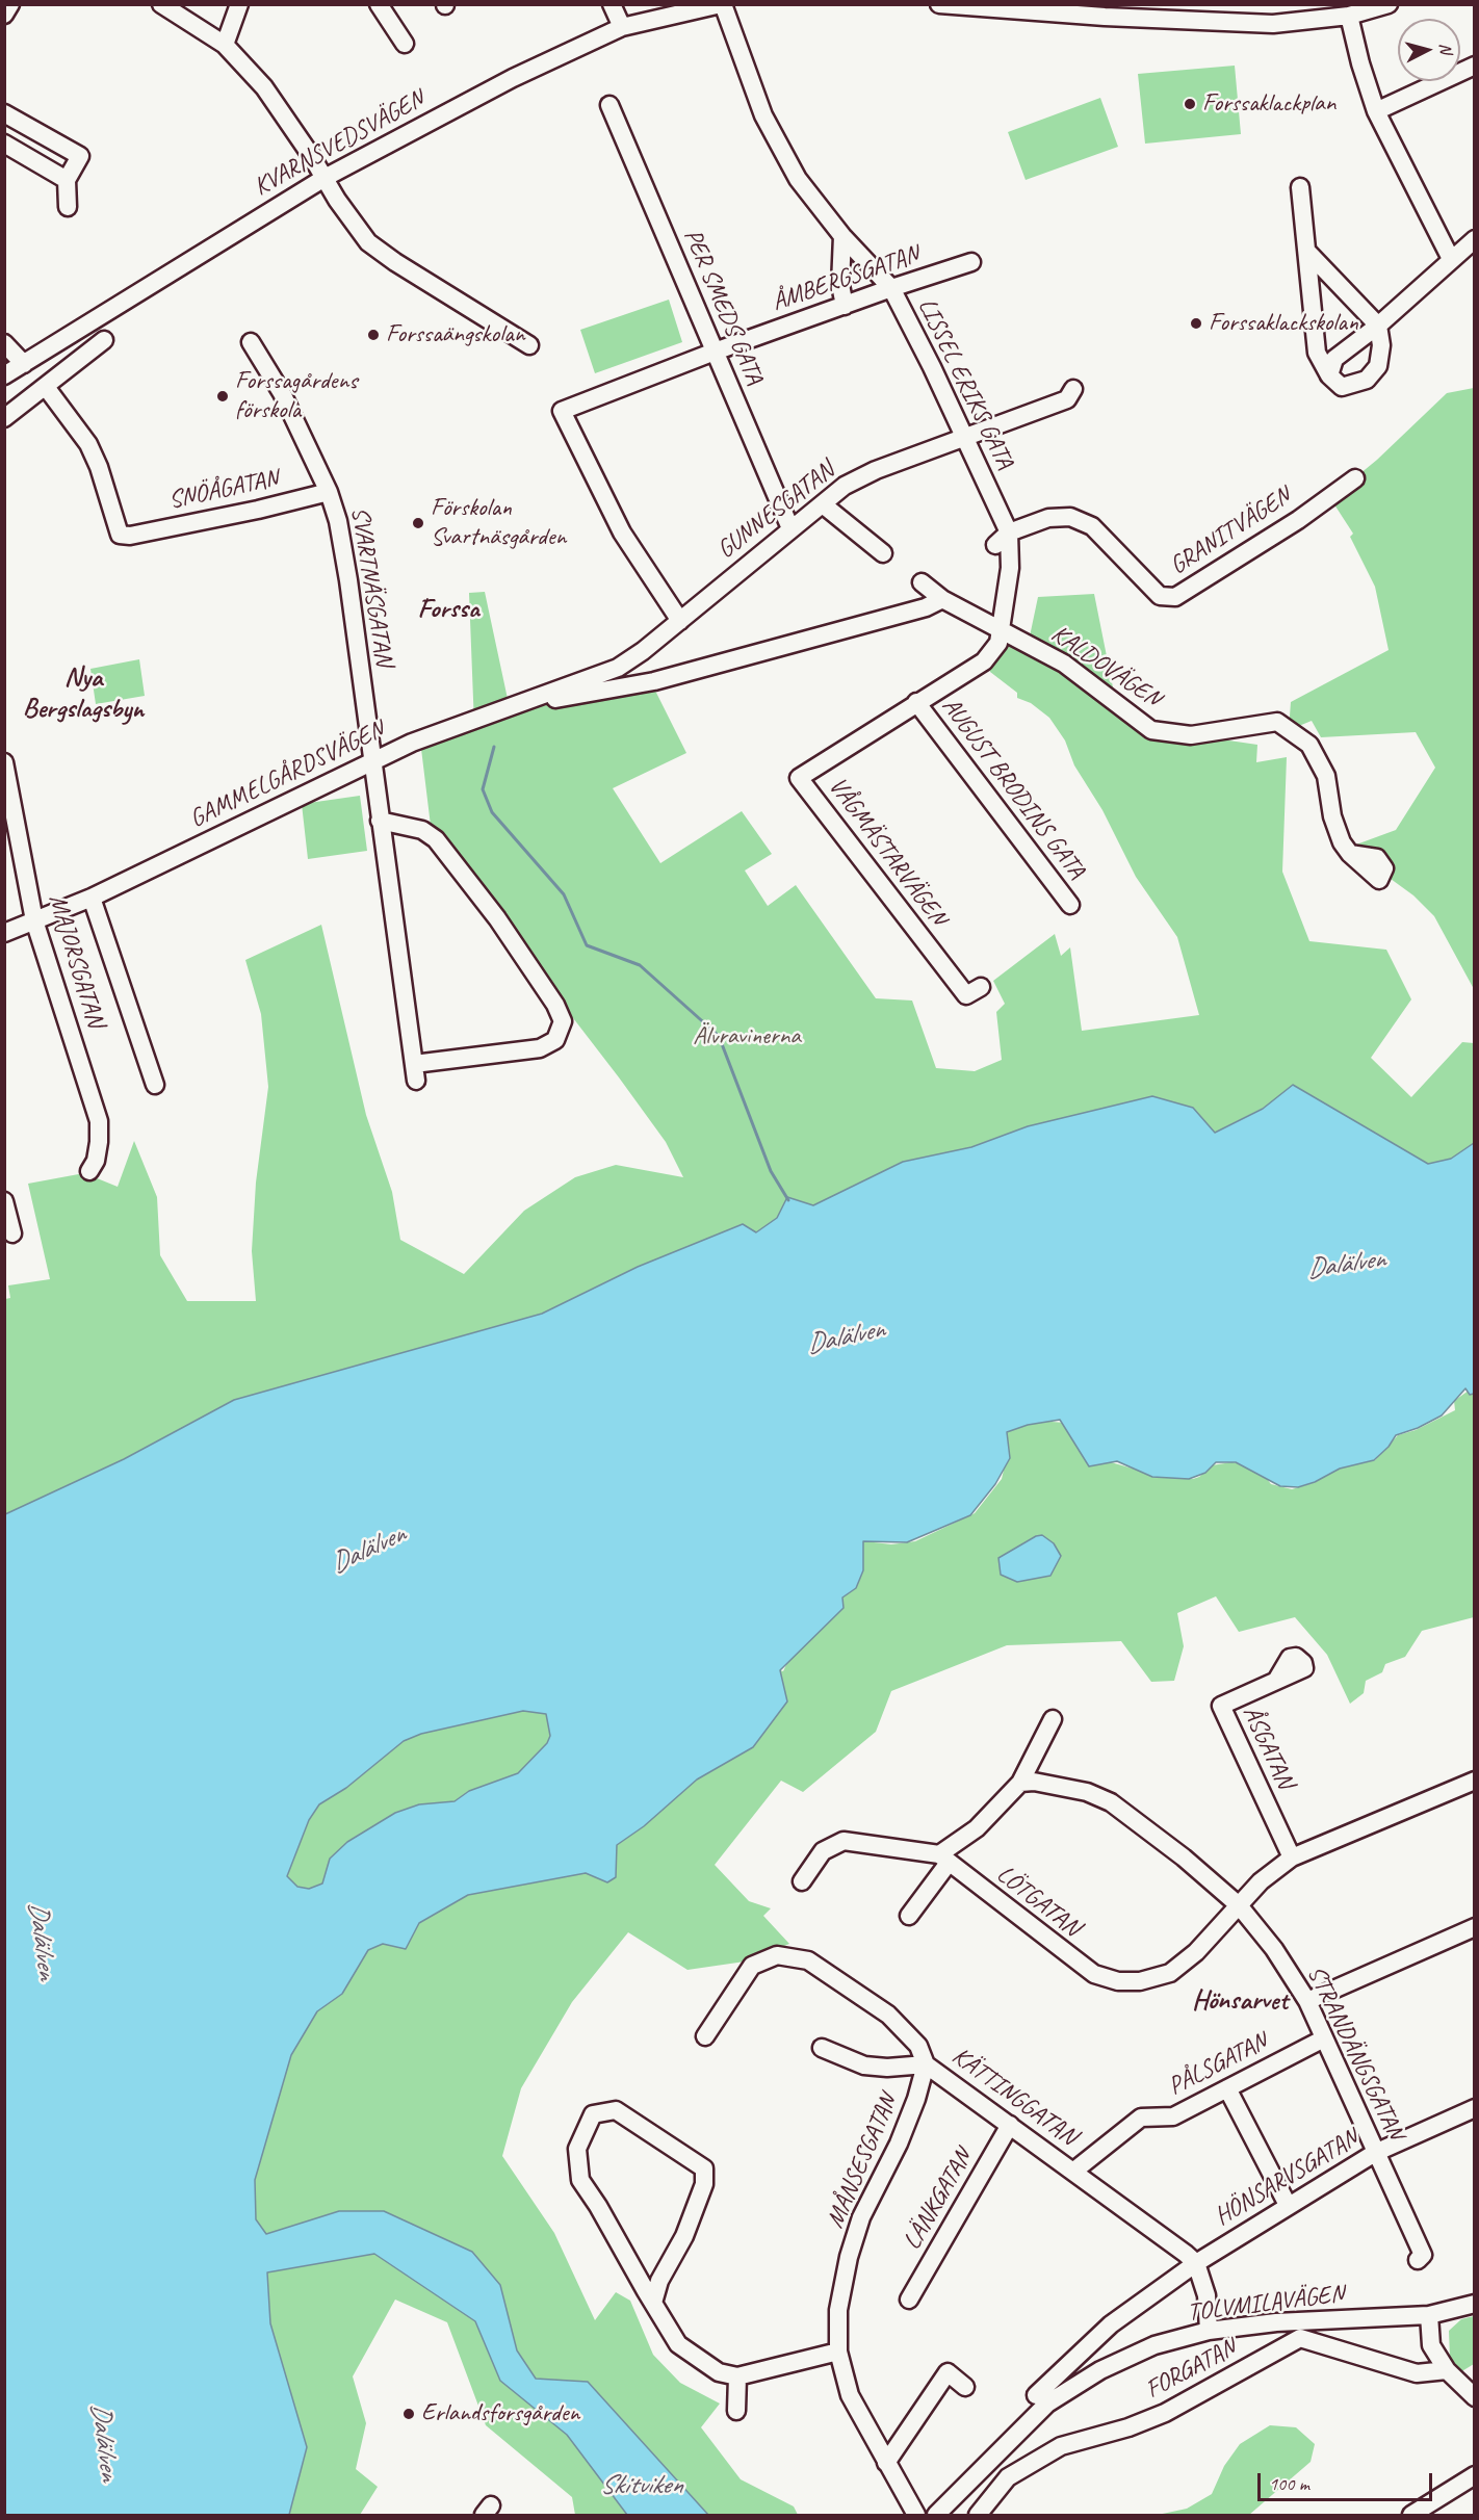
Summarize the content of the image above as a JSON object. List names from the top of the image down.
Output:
{
  "streets": {
    "street": [
      "KVARNSVEDSVÄGEN",
      "ÅMBERGSGATAN",
      "PER SMEDS GATA",
      "LISSEL ERIKS GATA",
      "SNÖÅGATAN",
      "GUNNESGATAN",
      "GRANITVÄGEN",
      "SVARTNÄSGATAN",
      "KALDOVÄGEN",
      "GAMMELGÅRDSVÄGEN",
      "AUGUST BRODINS GATA",
      "VÅGMÄSTARVÄGEN",
      "MAJORSGATAN",
      "ÅSGATAN",
      "LÖTGATAN",
      "STRANDÄNGSGATAN",
      "PÅLSGATAN",
      "KÄTTINGGATAN",
      "MÅNSESGATAN",
      "HÖNSARVSGATAN",
      "LÄNKGATAN",
      "TOLVMILAVÄGEN",
      "FORGATAN"
    ]
  },
  "crossings": [
    ["KVARNSVEDSVÄGEN", "LISSEL ERIKS GATA"],
    ["ÅMBERGSGATAN", "PER SMEDS GATA"],
    ["ÅMBERGSGATAN", "LISSEL ERIKS GATA"],
    ["ÅMBERGSGATAN", "GUNNESGATAN"],
    ["PER SMEDS GATA", "GUNNESGATAN"],
    ["LISSEL ERIKS GATA", "GUNNESGATAN"],
    ["LISSEL ERIKS GATA", "GRANITVÄGEN"],
    ["SNÖÅGATAN", "SVARTNÄSGATAN"],
    ["GUNNESGATAN", "GAMMELGÅRDSVÄGEN"],
    ["SVARTNÄSGATAN", "GAMMELGÅRDSVÄGEN"],
    ["KALDOVÄGEN", "VÅGMÄSTARVÄGEN"],
    ["GAMMELGÅRDSVÄGEN", "MAJORSGATAN"],
    ["AUGUST BRODINS GATA", "VÅGMÄSTARVÄGEN"],
    ["ÅSGATAN", "LÖTGATAN"],
    ["LÖTGATAN", "STRANDÄNGSGATAN"],
    ["STRANDÄNGSGATAN", "PÅLSGATAN"],
    ["STRANDÄNGSGATAN", "HÖNSARVSGATAN"],
    ["PÅLSGATAN", "KÄTTINGGATAN"],
    ["KÄTTINGGATAN", "MÅNSESGATAN"],
    ["KÄTTINGGATAN", "HÖNSARVSGATAN"],
    ["KÄTTINGGATAN", "LÄNKGATAN"]
  ],
  "districts": ["Forssa", "Nya Bergslagsbyn", "Hönsarvet"],
  "water": ["Dalälven", "Skitviken"],
  "parks": ["Älvravinerna"],
  "places": [
    "Forssaklackplan",
    "Forssaklackskolan",
    "Forssaängskolan",
    "Forssagårdens förskola",
    "Förskolan Svartnäsgården",
    "Erlandsforsgården"
  ],
  "scale_bar": "100 m",
  "north": "right"
}
